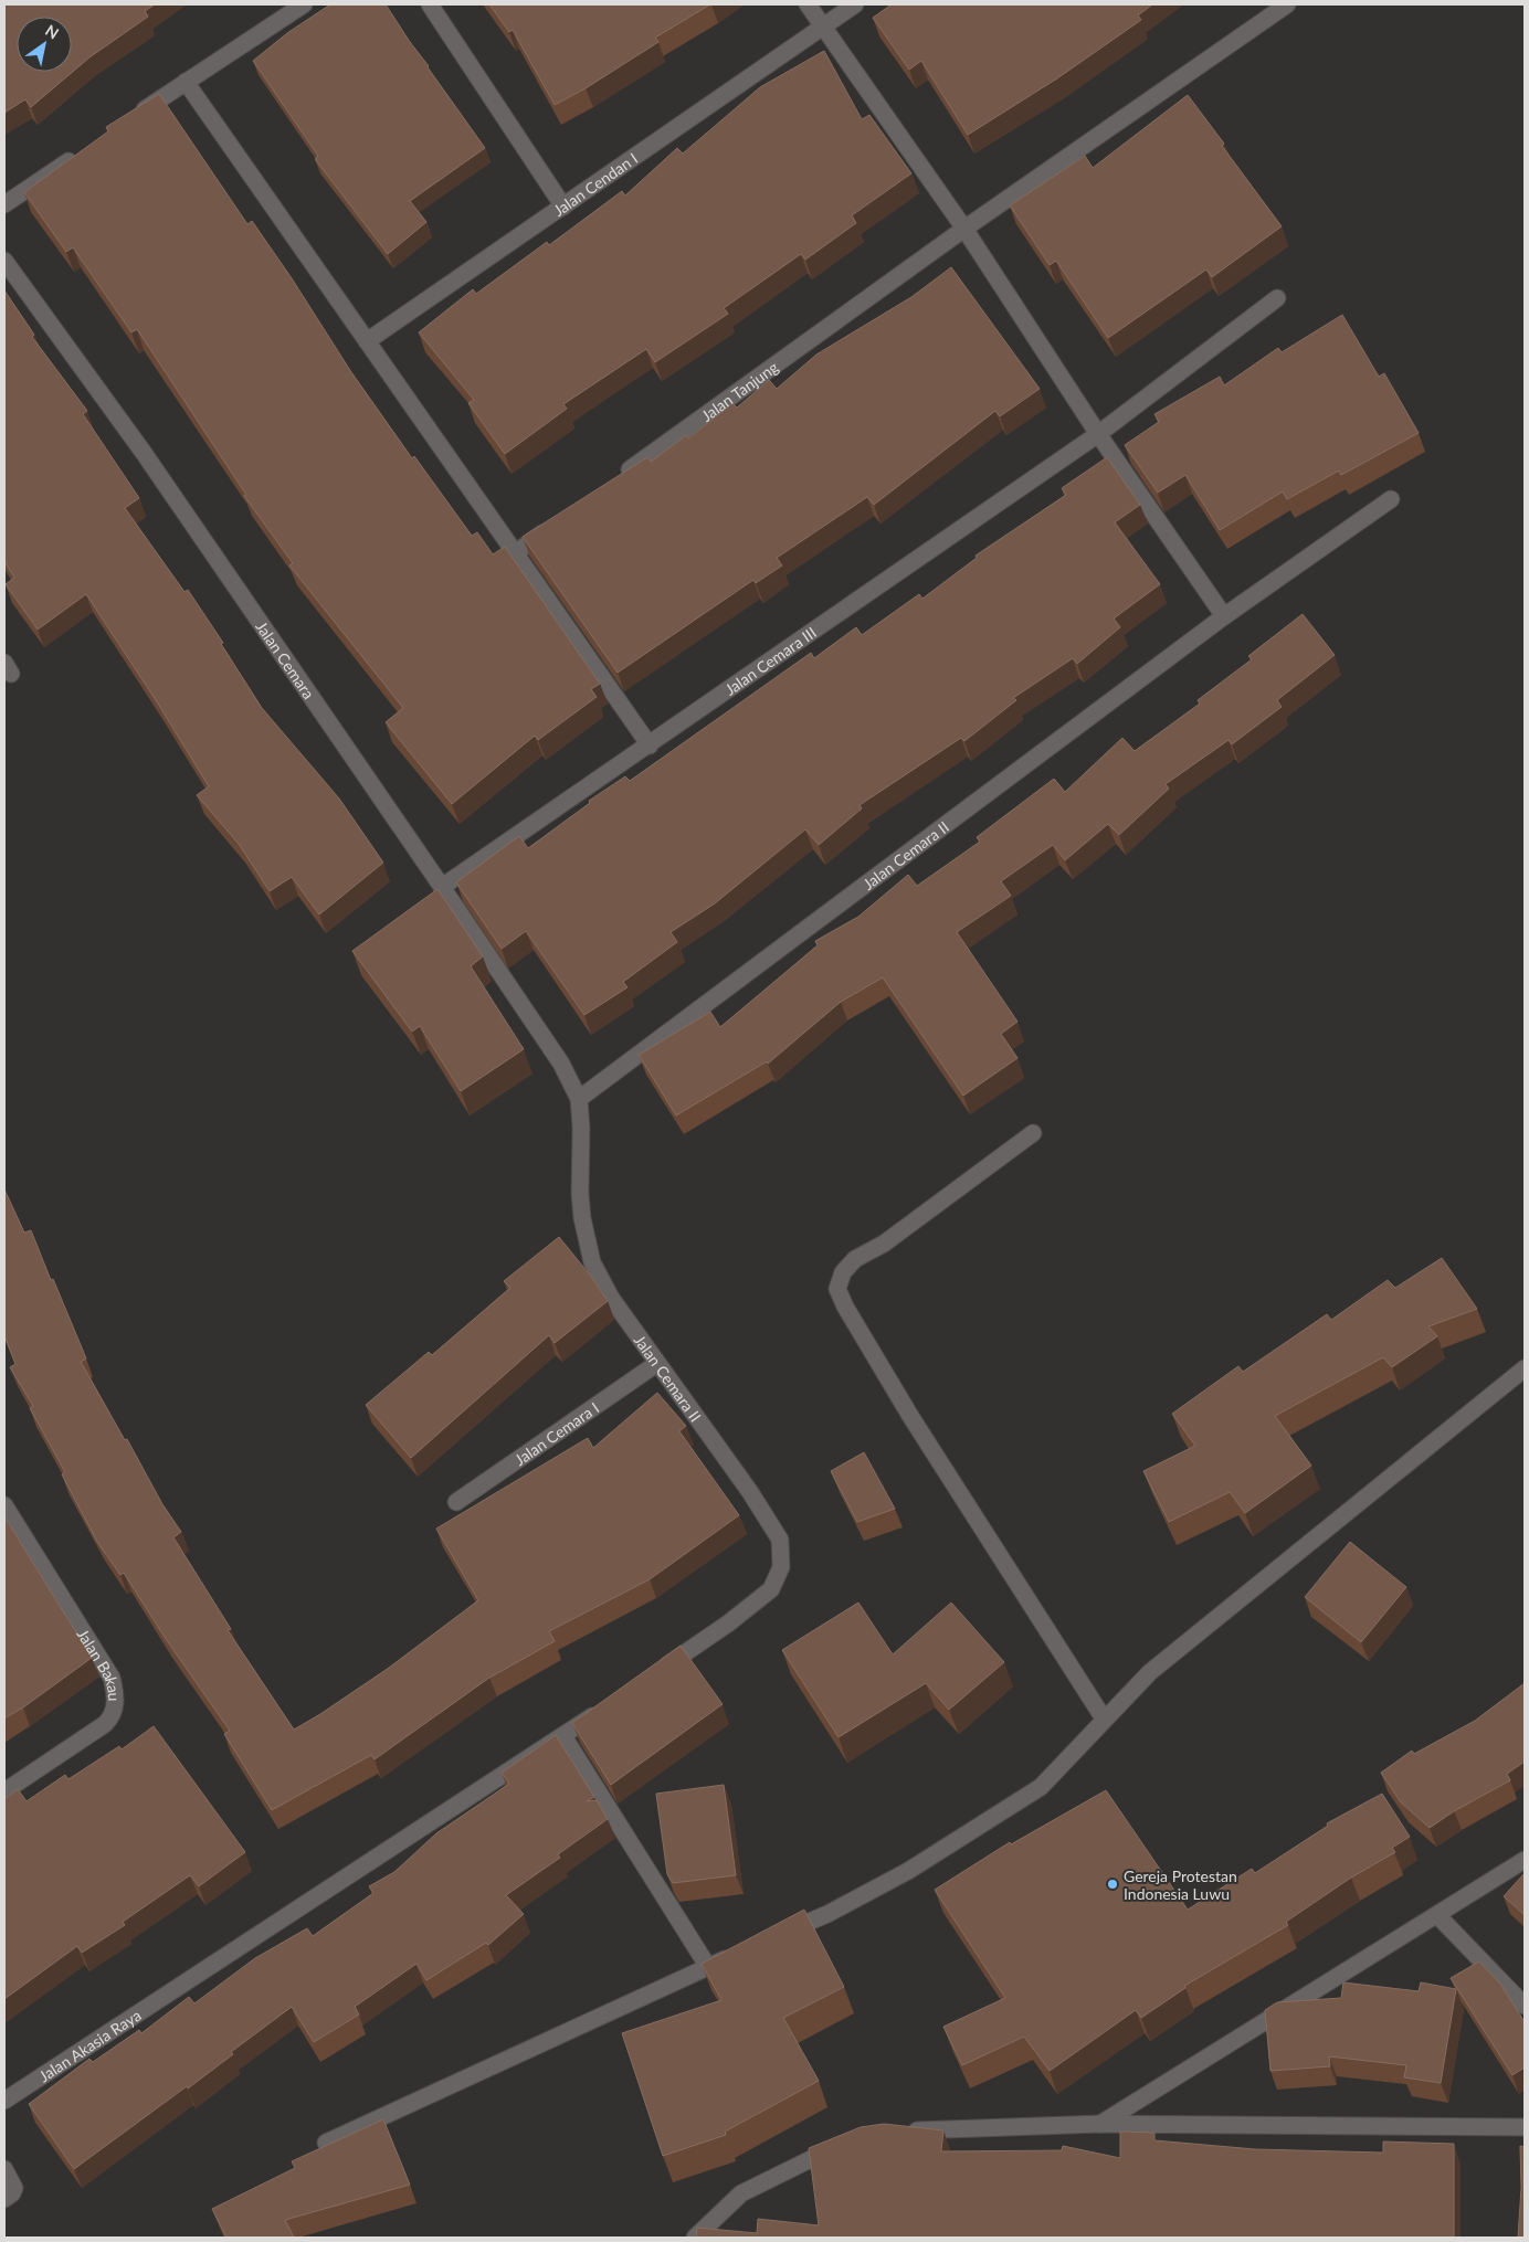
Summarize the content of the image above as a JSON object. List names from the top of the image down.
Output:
{
  "streets": {
    "street": [
      "Jalan Cendan I",
      "Jalan Tanjung",
      "Jalan Cemara",
      "Jalan Cemara III",
      "Jalan Cemara II",
      "Jalan Cemara I",
      "Jalan Bakau",
      "Jalan Akasia Raya"
    ]
  },
  "crossings": [
    ["Jalan Cemara", "Jalan Cemara III"],
    ["Jalan Cemara", "Jalan Cemara II"],
    ["Jalan Cemara II", "Jalan Cemara I"]
  ],
  "places": ["Gereja Protestan Indonesia Luwu"],
  "north": "top right"
}
